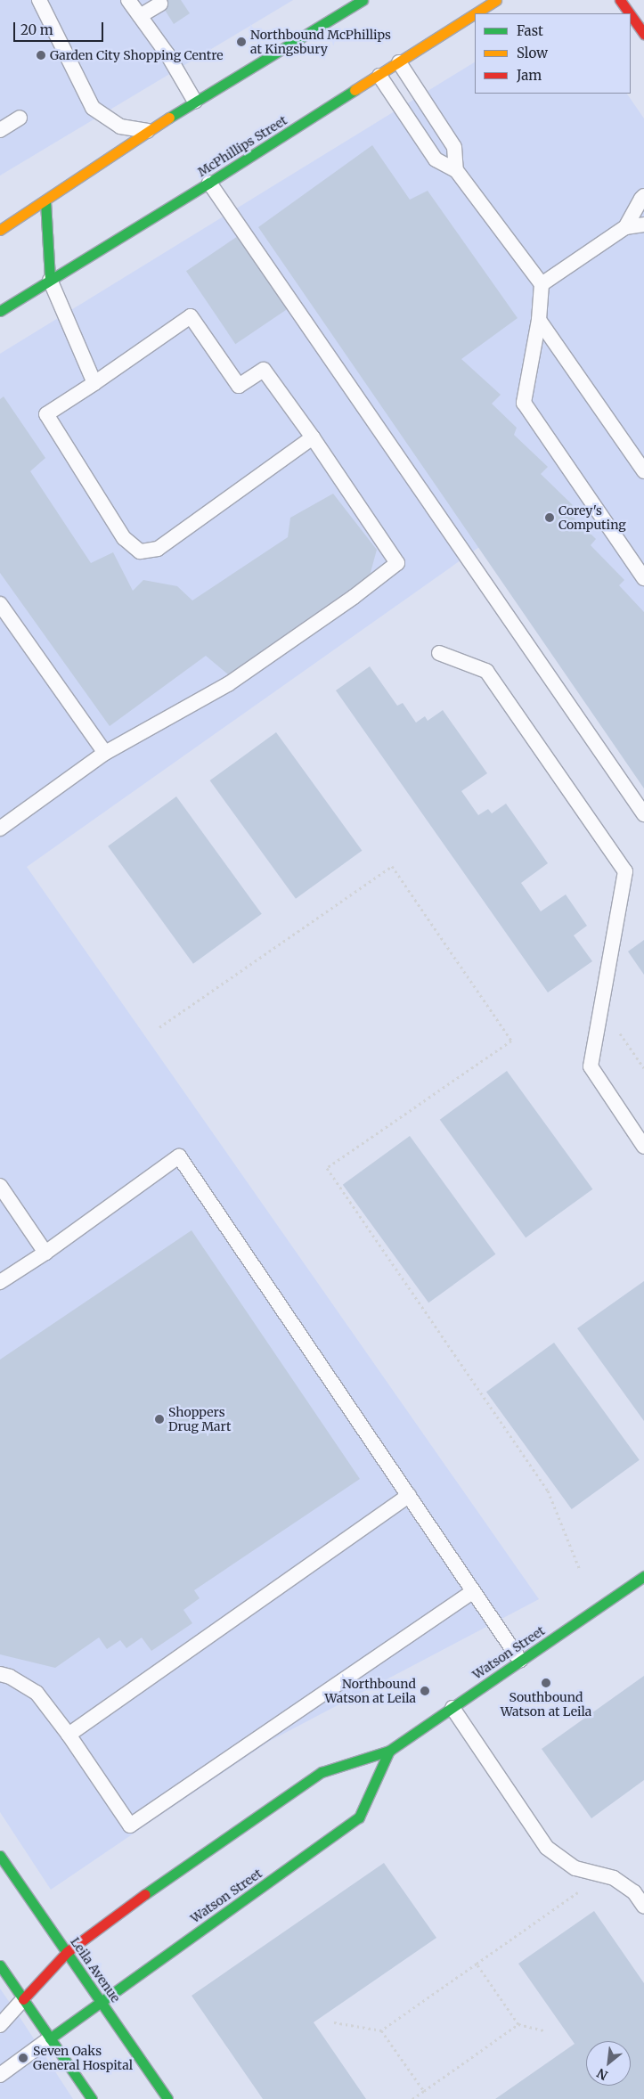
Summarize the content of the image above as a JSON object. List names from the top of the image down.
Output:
{
  "streets": {
    "street": ["McPhillips Street", "Watson Street", "Leila Avenue"]
  },
  "crossings": [
    ["Watson Street", "Leila Avenue"]
  ],
  "places": [
    "Northbound McPhillips at Kingsbury",
    "Garden City Shopping Centre",
    "Corey's Computing",
    "Shoppers Drug Mart",
    "Southbound Watson at Leila",
    "Northbound Watson at Leila",
    "Seven Oaks General Hospital"
  ],
  "legend": ["Fast", "Slow", "Jam"],
  "scale_bar": "20 m",
  "north": "bottom left"
}
